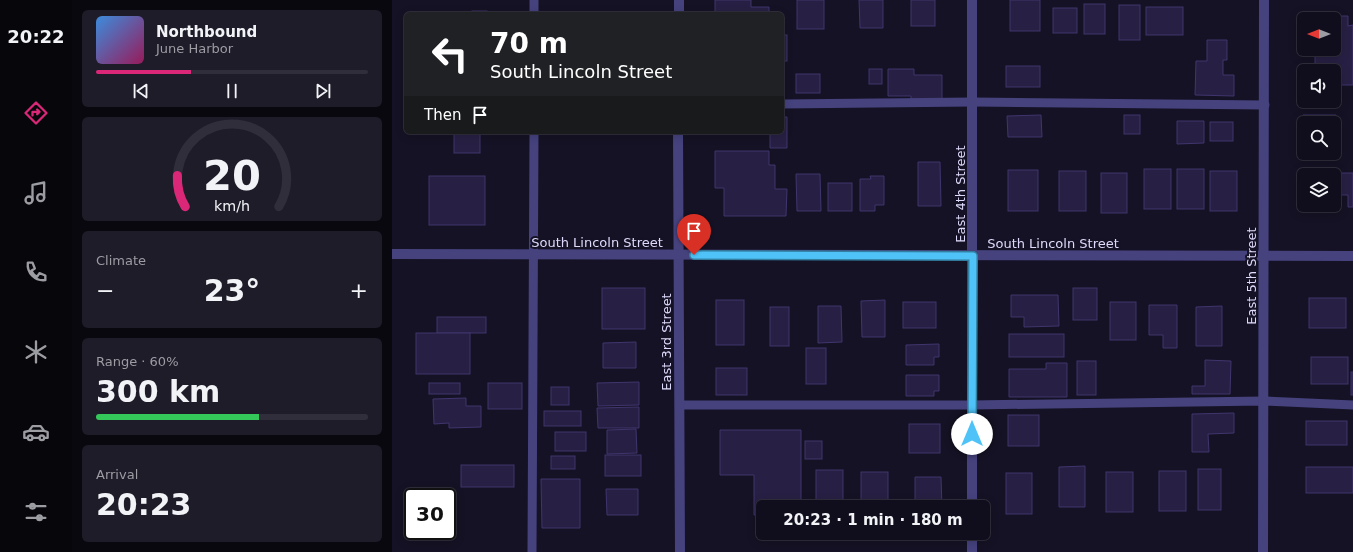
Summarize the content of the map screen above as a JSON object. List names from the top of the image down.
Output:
{
  "streets": {
    "street": [
      "East 4th Street",
      "South Lincoln Street",
      "East 5th Street",
      "East 3rd Street"
    ]
  },
  "crossings": [
    ["East 4th Street", "South Lincoln Street"],
    ["South Lincoln Street", "East 5th Street"],
    ["South Lincoln Street", "East 3rd Street"]
  ],
  "north": "left",
  "page": {
    "tabs": "20:22",
    "turn": ["70 m", "South Lincoln Street"],
    "song": ["Northbound", "June Harbor"],
    "then": "Then",
    "tile": [
      "Climate",
      ["Range · 60%", "300 km"],
      ["Arrival", "20:23"]
    ],
    "heat": ["−", "23°", "+"],
    "limit": "30",
    "trip": "20:23 · 1 min · 180 m",
    "gauge": ["20", "km/h"]
  }
}
